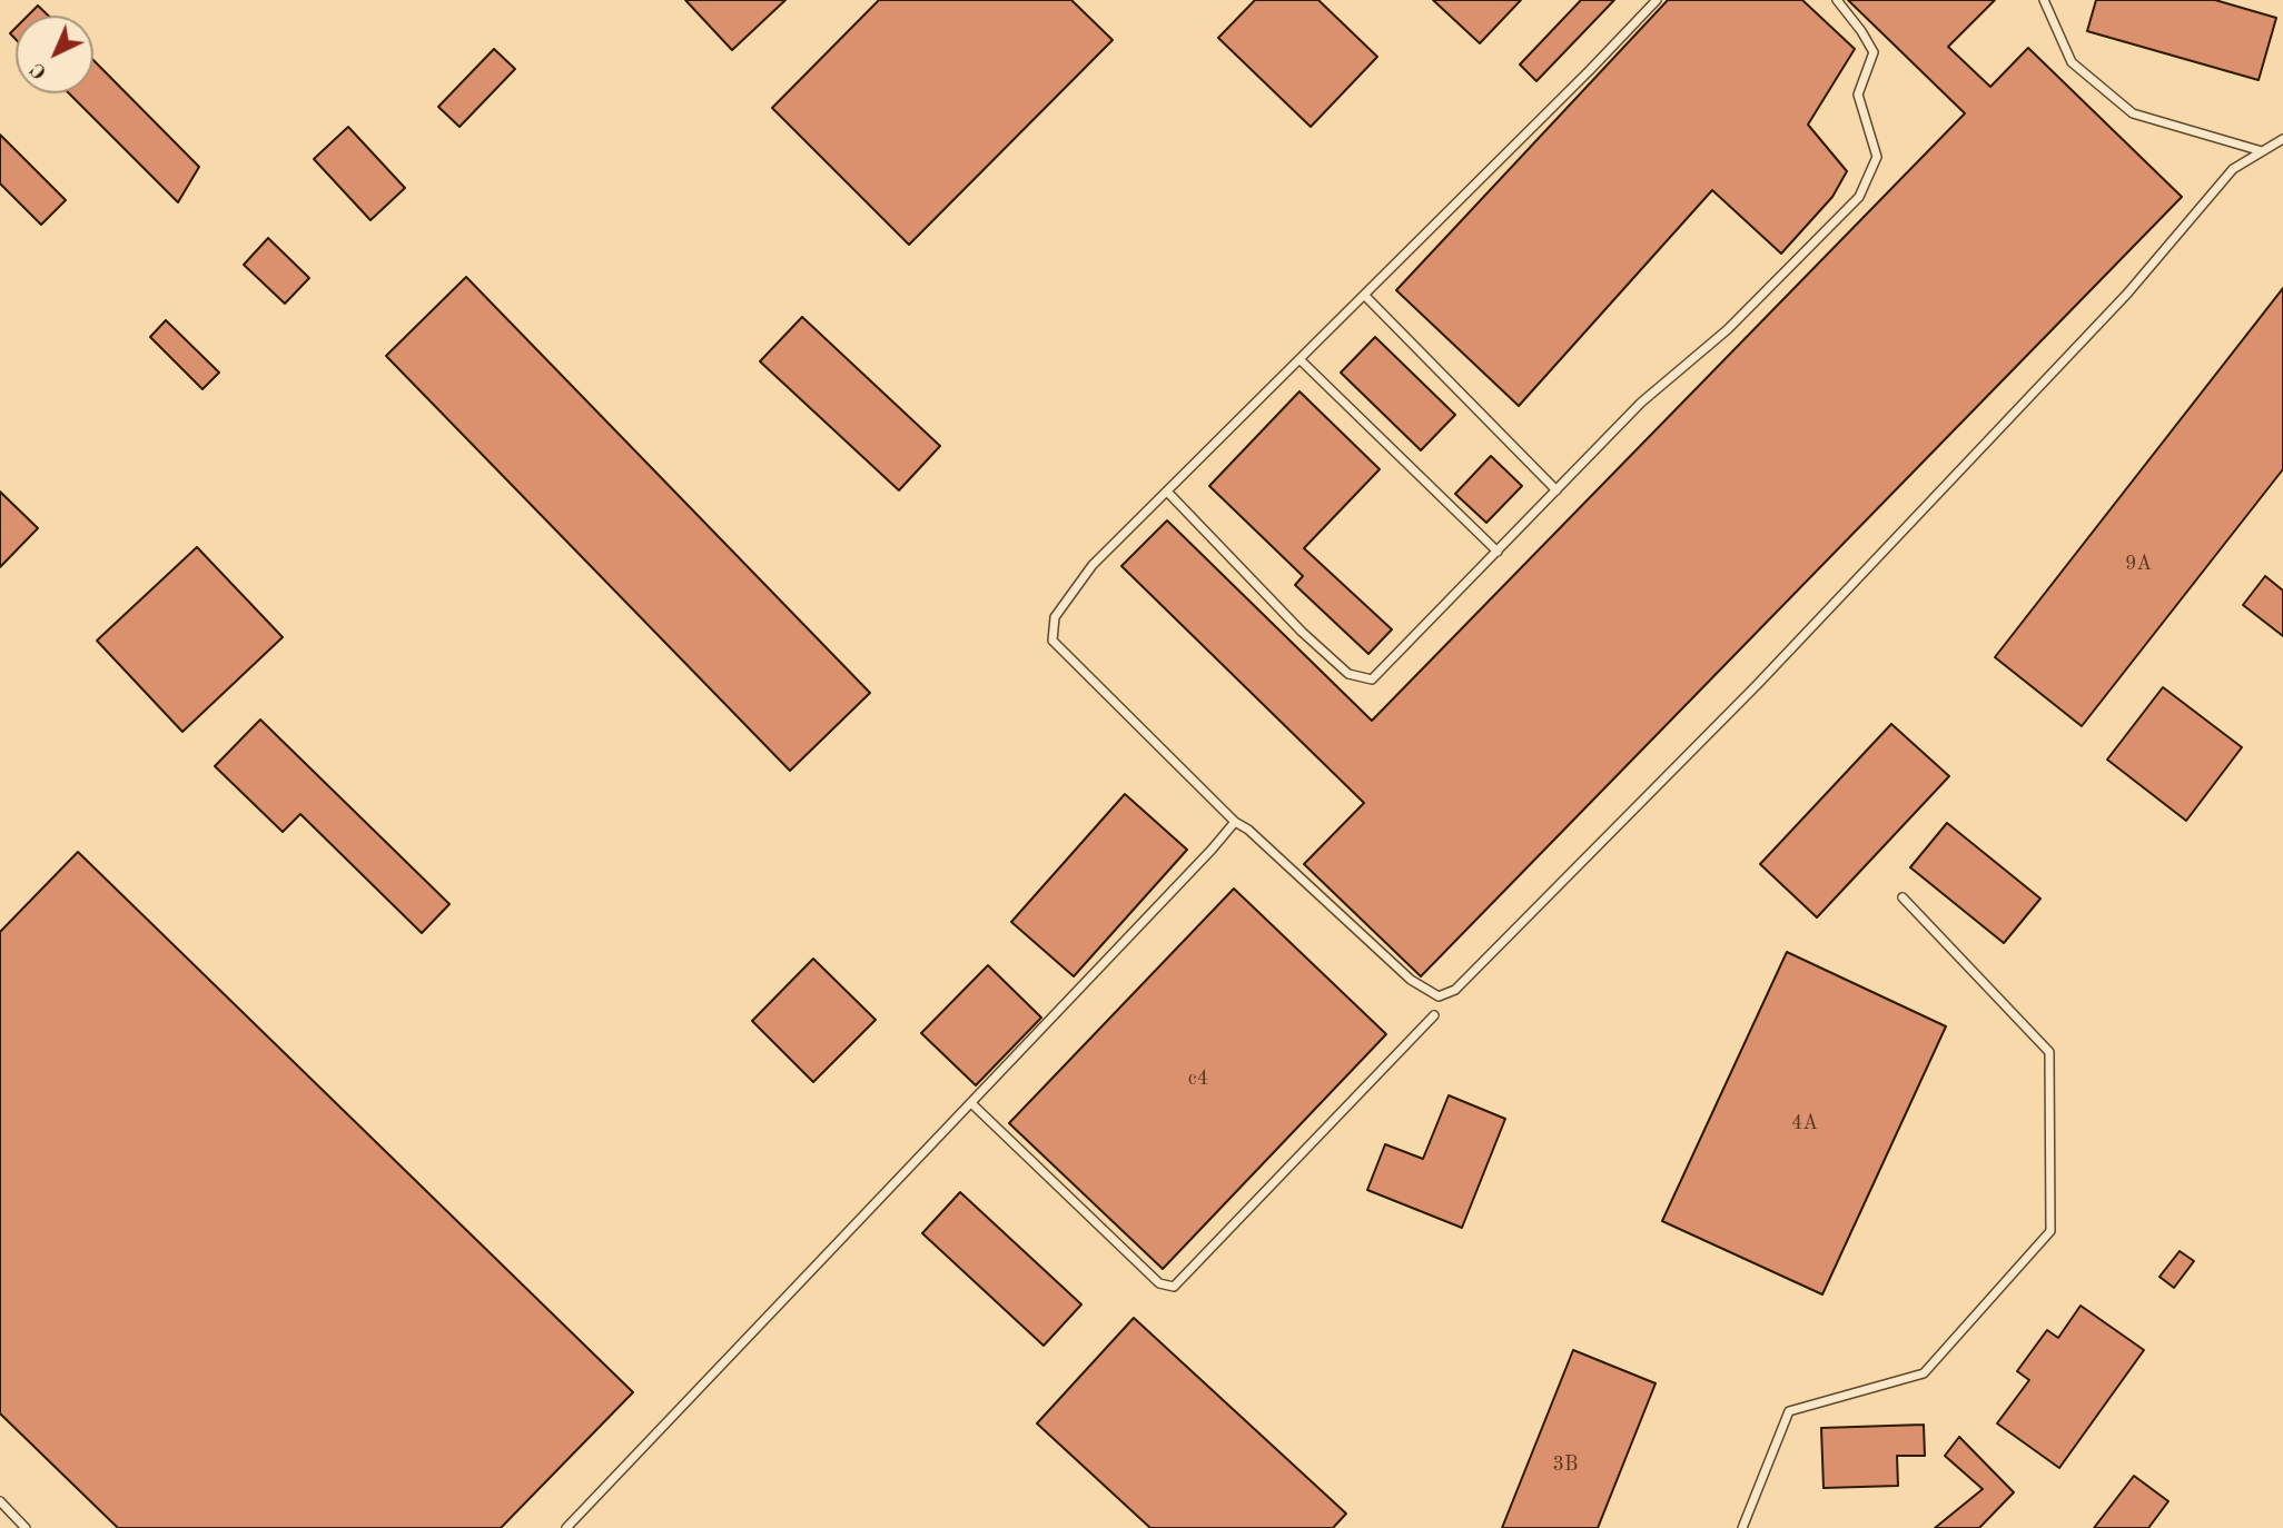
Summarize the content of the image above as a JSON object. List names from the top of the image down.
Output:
{
  "house_numbers": [
    "9А",
    "с4",
    "4А",
    "3В"
  ],
  "north": "bottom left"
}
